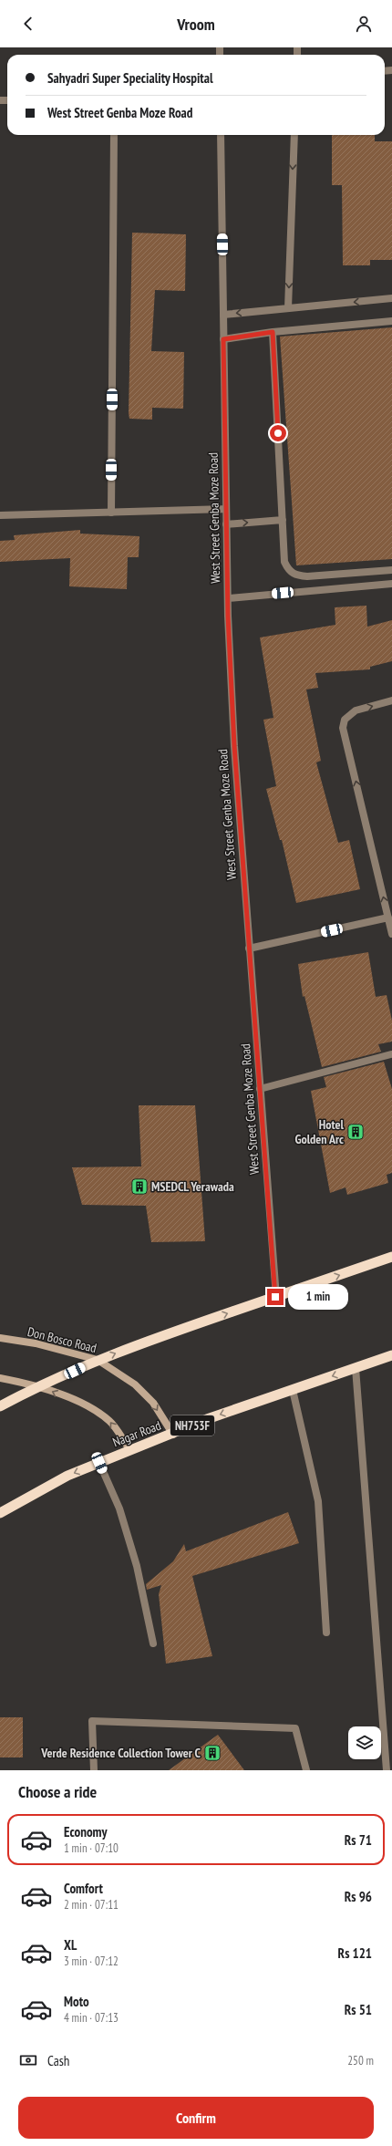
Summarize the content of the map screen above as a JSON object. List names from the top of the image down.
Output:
{
  "streets": {
    "highway": ["NH753F", "Nagar Road"],
    "main road": ["Don Bosco Road"],
    "street": ["West Street Genba Moze Road"]
  },
  "crossings": [
    ["Don Bosco Road", "Nagar Road"]
  ],
  "one_way": ["Nagar Road"],
  "places": {
    "building": ["Hotel Golden Arc", "MSEDCL Yerawada", "Verde Residence Collection Tower C"]
  },
  "page": {
    "header": "Vroom",
    "banner": ["Sahyadri Super Speciality Hospital", "West Street Genba Moze Road"],
    "bubble": "1 min",
    "heading": "Choose a ride",
    "list": [
      {
        "name": "Economy",
        "note": "1 min · 07:10",
        "value": "Rs 71"
      },
      {
        "name": "Comfort",
        "note": "2 min · 07:11",
        "value": "Rs 96"
      },
      {
        "name": "XL",
        "note": "3 min · 07:12",
        "value": "Rs 121"
      },
      {
        "name": "Moto",
        "note": "4 min · 07:13",
        "value": "Rs 51"
      }
    ],
    "pay": ["Cash", "250 m"],
    "buttons": "Confirm"
  }
}
